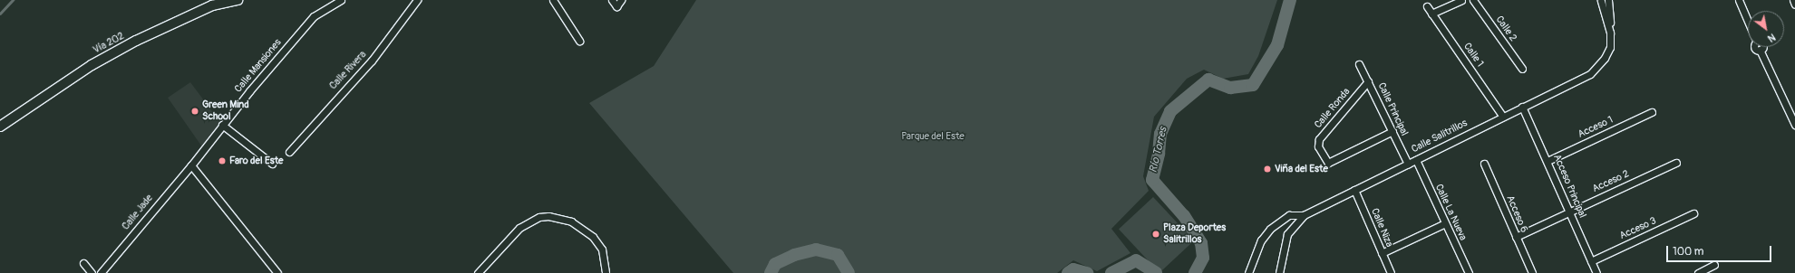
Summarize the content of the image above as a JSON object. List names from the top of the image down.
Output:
{
  "streets": {
    "main road": ["Vía 202"],
    "street": [
      "Calle 2",
      "Calle 1",
      "Calle Mansiones",
      "Calle Rivera",
      "Calle Ronda",
      "Calle Principal",
      "Acceso 1",
      "Calle Salitrillos",
      "Acceso 2",
      "Acceso Principal",
      "Calle Jade",
      "Calle La Nueva",
      "Acceso 6",
      "Calle Niza",
      "Acceso 3"
    ]
  },
  "crossings": [
    ["Calle 1", "Calle Salitrillos"],
    ["Calle Mansiones", "Calle Jade"],
    ["Calle Ronda", "Calle Principal"],
    ["Calle Principal", "Calle Salitrillos"],
    ["Acceso 1", "Acceso Principal"],
    ["Calle Salitrillos", "Acceso Principal"],
    ["Calle Salitrillos", "Calle La Nueva"],
    ["Calle Salitrillos", "Calle Niza"],
    ["Acceso 2", "Acceso Principal"],
    ["Acceso 2", "Acceso 6"],
    ["Acceso Principal", "Acceso 3"]
  ],
  "water": ["Río Torres"],
  "parks": ["Parque del Este"],
  "places": [
    "Green Mind School",
    "Faro del Este",
    "Viña del Este",
    "Plaza Deportes Salitrillos"
  ],
  "scale_bar": "100 m",
  "north": "bottom right"
}
